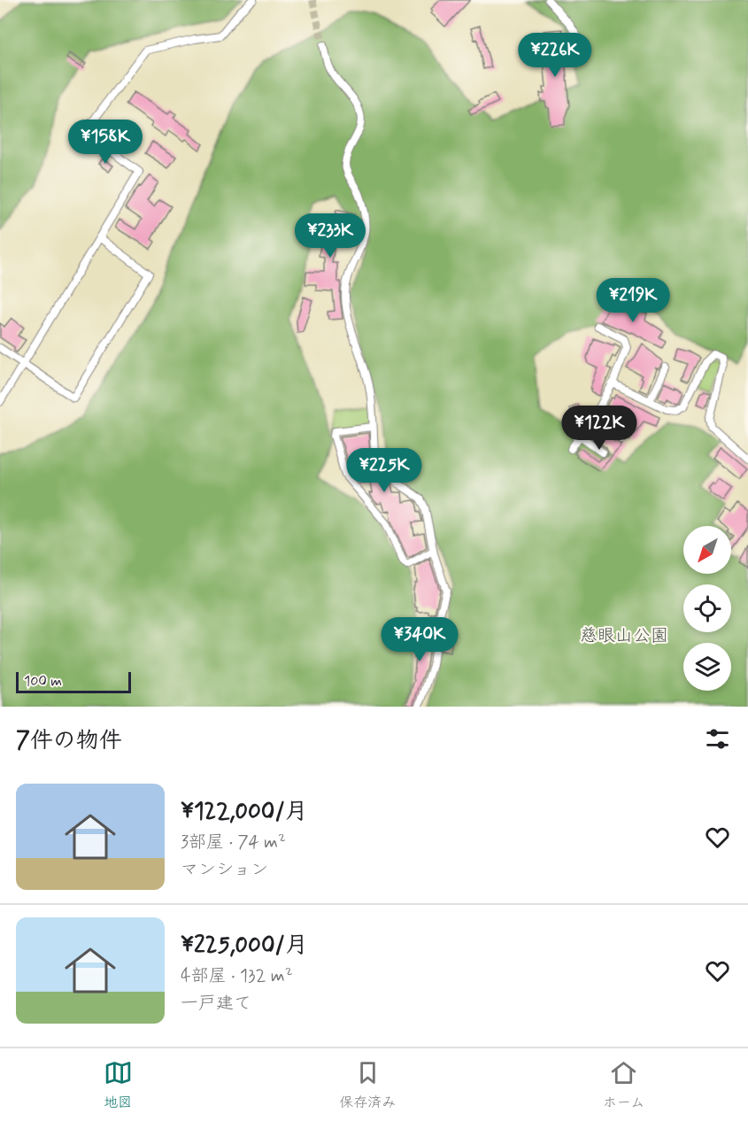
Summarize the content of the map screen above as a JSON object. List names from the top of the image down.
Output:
{
  "parks": ["慈眼山公園"],
  "scale_bar": "100 m",
  "north": "bottom left",
  "page": {
    "price": [
      "¥226K",
      "¥158K",
      "¥233K",
      "¥219K",
      "¥122K",
      "¥225K",
      "¥340K"
    ],
    "scale": "100 m",
    "heading": "7件の物件",
    "list": [
      {
        "name": "¥122,000/月",
        "note": "3部屋 · 74 m² · マンション"
      },
      {
        "name": "¥225,000/月",
        "note": "4部屋 · 132 m² · 一戸建て"
      }
    ],
    "tabs": ["地図", "保存済み", "ホーム"]
  }
}
